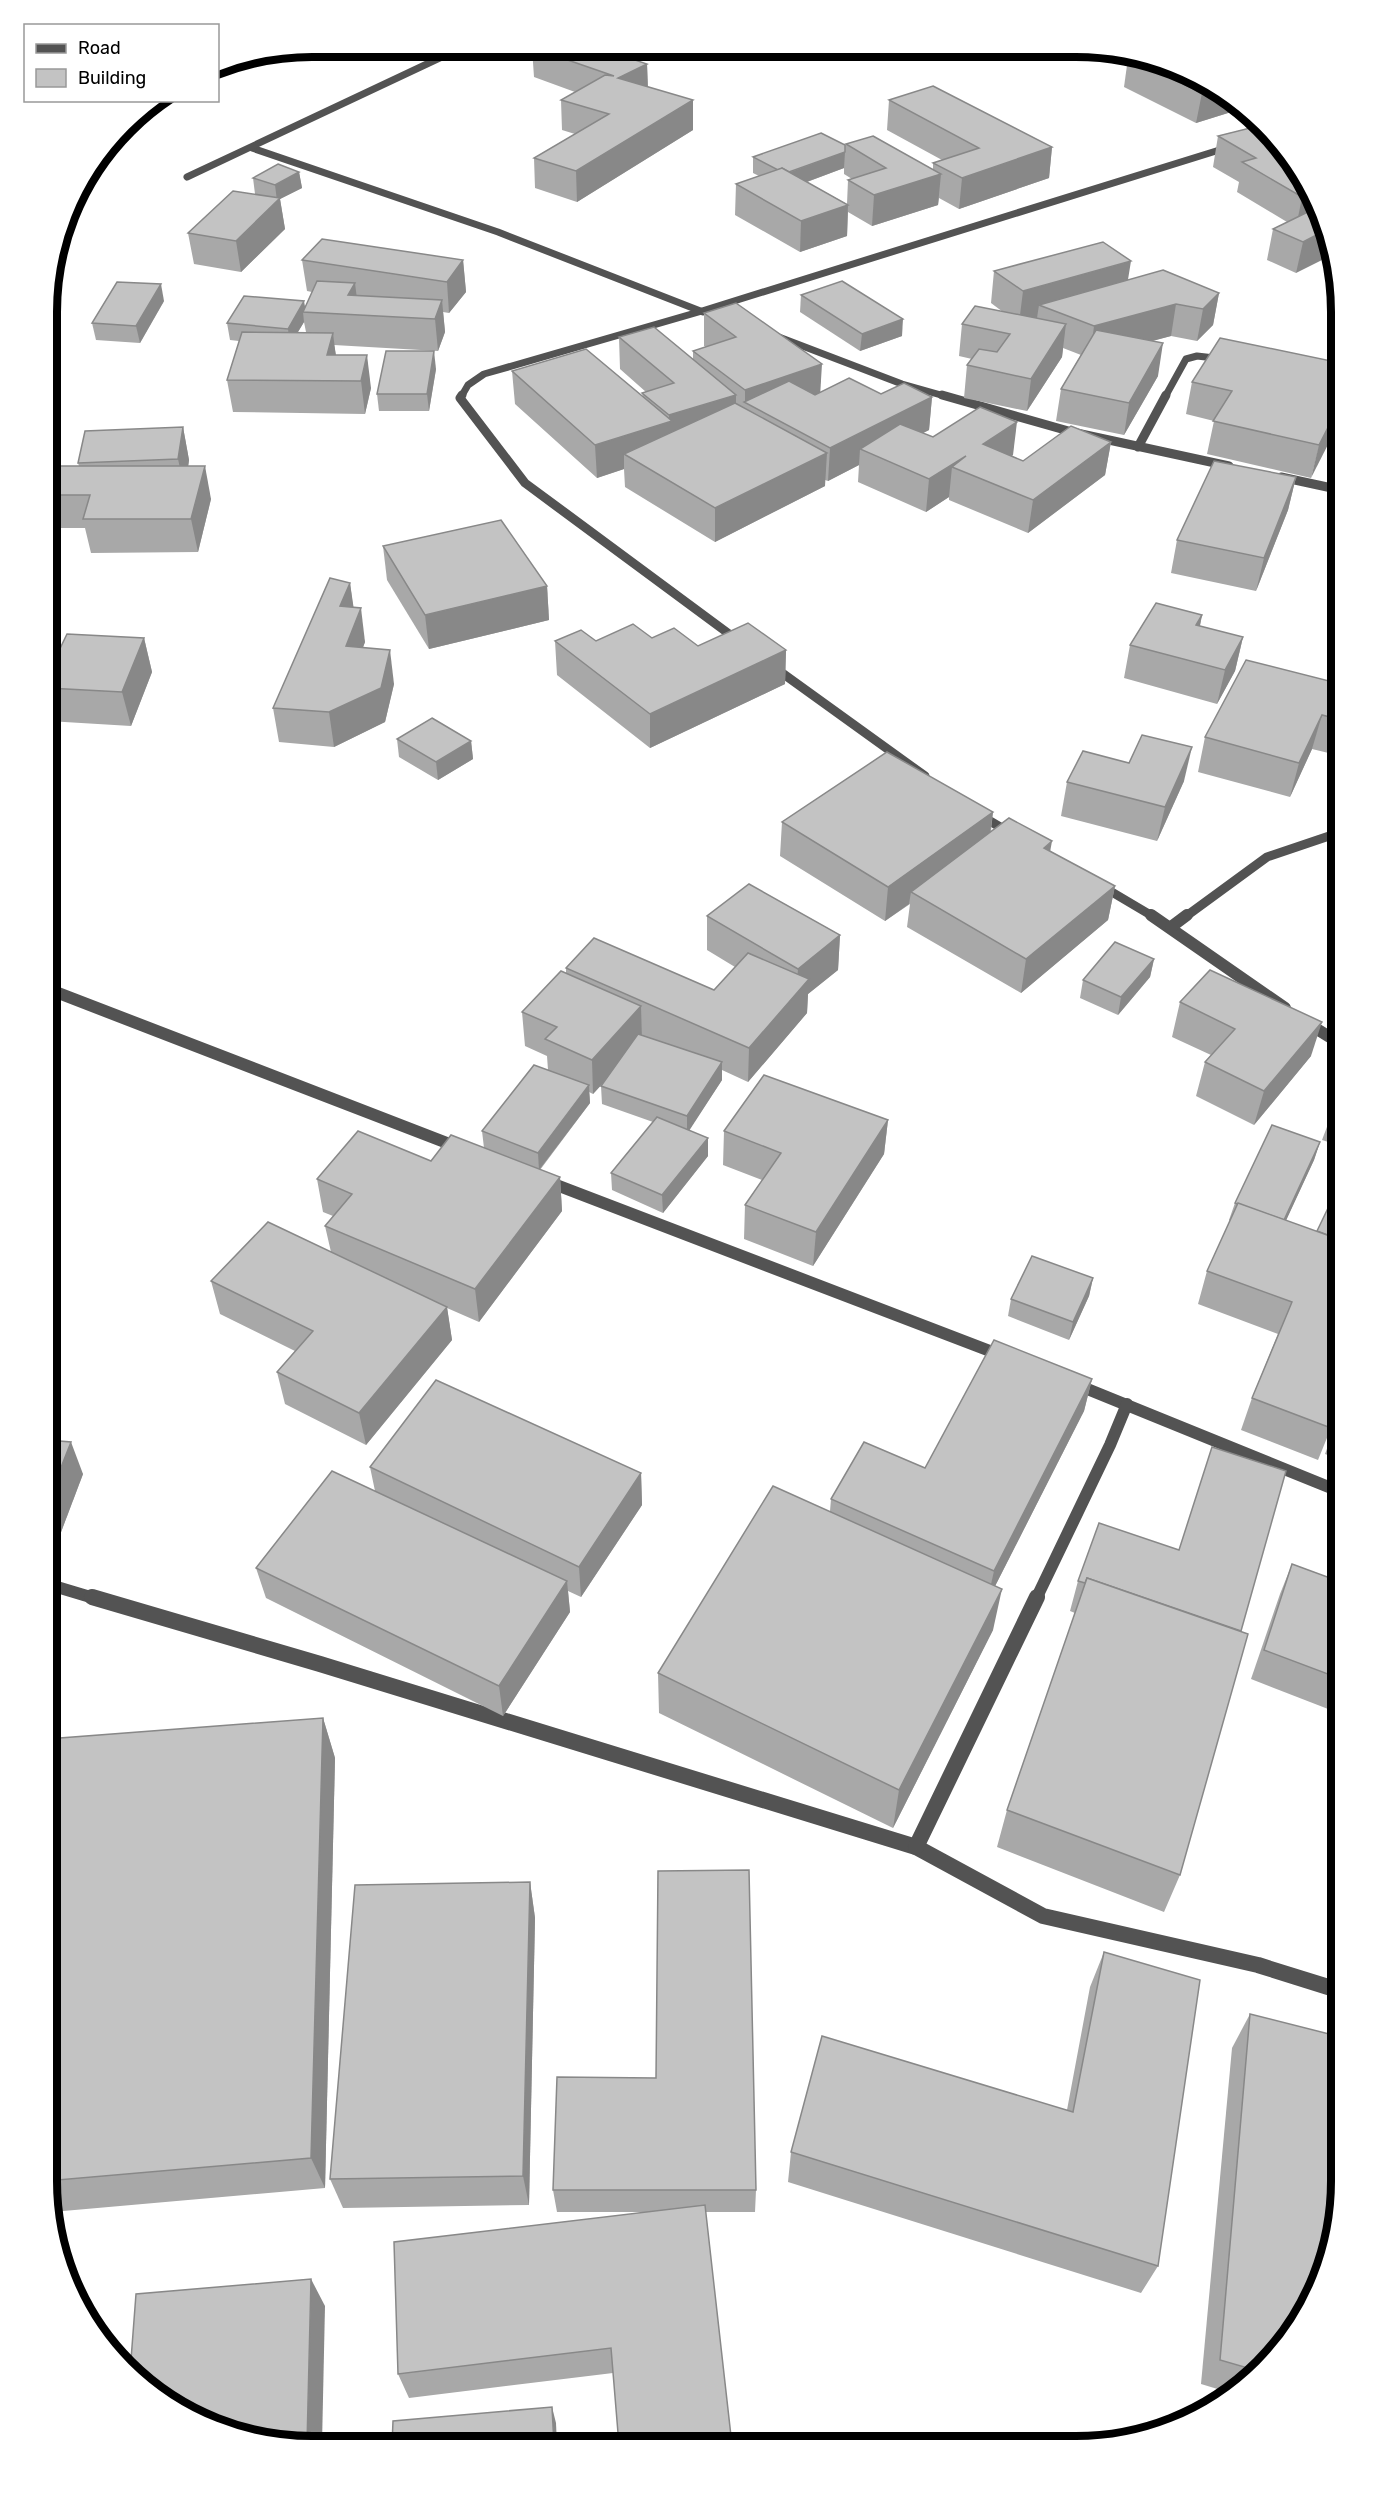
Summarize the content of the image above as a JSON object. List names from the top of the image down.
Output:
{
  "legend": ["Road", "Building"]
}
